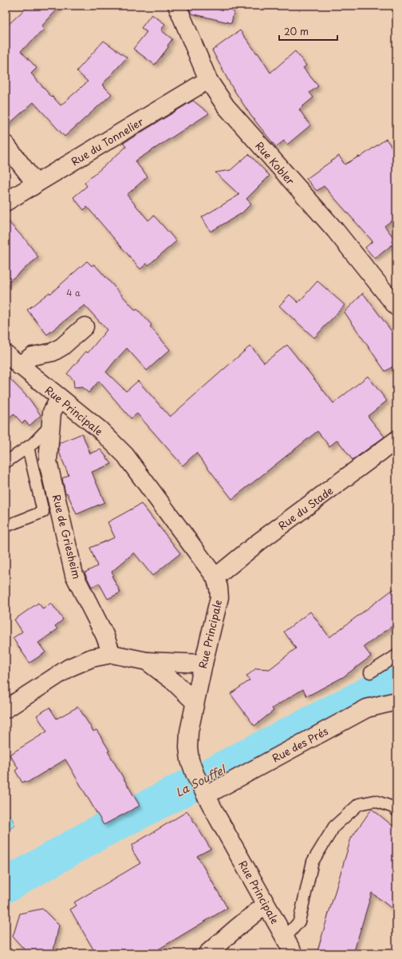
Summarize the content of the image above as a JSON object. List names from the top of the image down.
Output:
{
  "streets": {
    "street": [
      "Rue du Tonnelier",
      "Rue Kobler",
      "Rue Principale",
      "Rue du Stade",
      "Rue de Griesheim",
      "Rue des Prés"
    ]
  },
  "crossings": [
    ["Rue du Tonnelier", "Rue Kobler"],
    ["Rue Principale", "Rue du Stade"],
    ["Rue Principale", "Rue de Griesheim"],
    ["Rue Principale", "Rue des Prés"]
  ],
  "water": ["La Souffel"],
  "house_numbers": ["4 a"],
  "scale_bar": "20 m"
}
